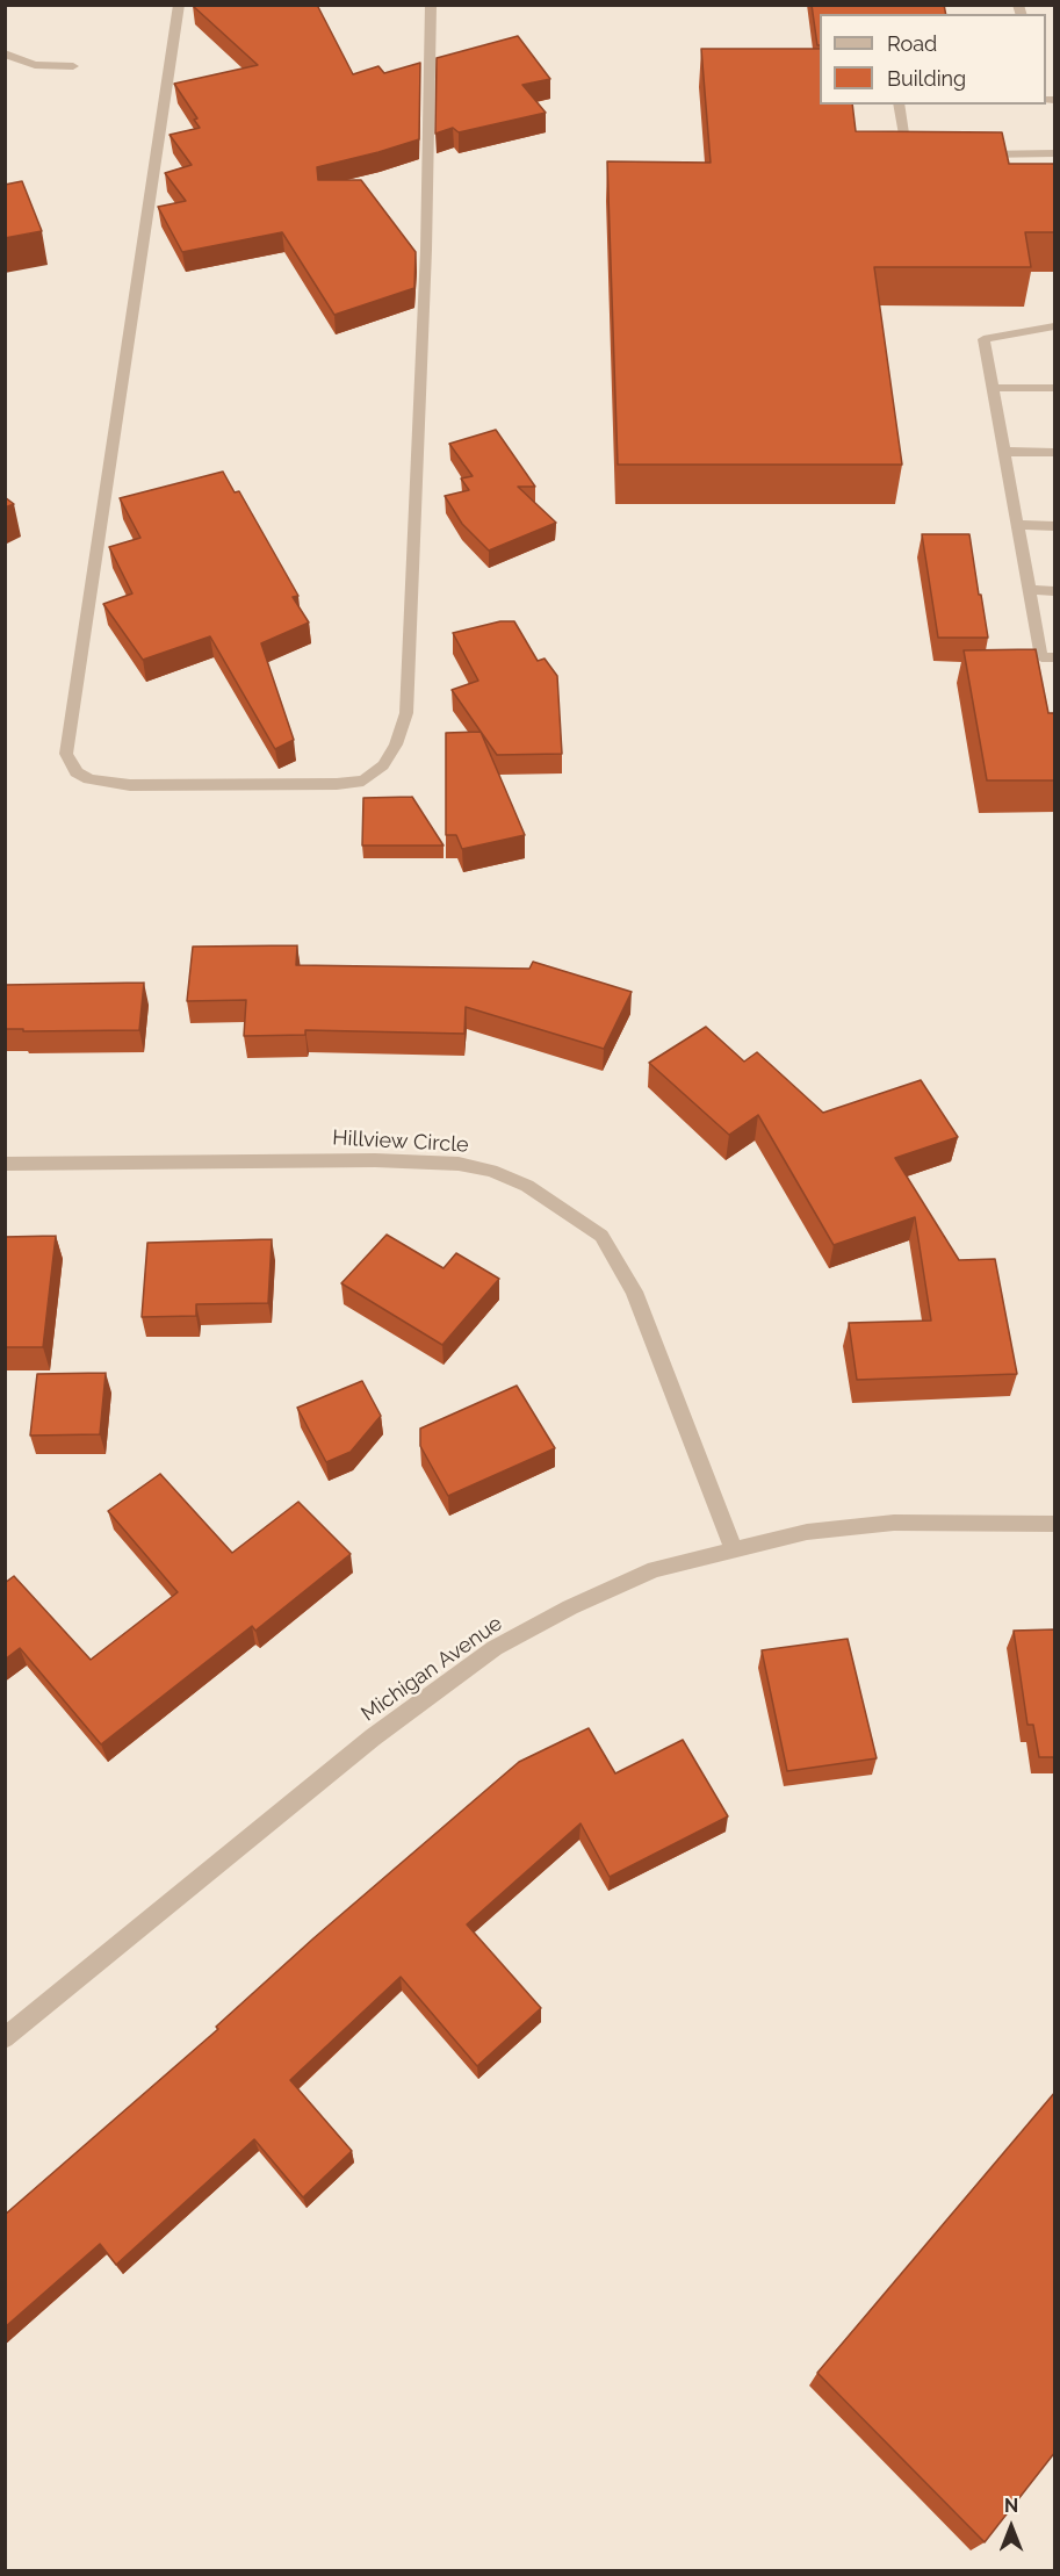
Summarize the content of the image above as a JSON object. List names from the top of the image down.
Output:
{
  "streets": {
    "street": ["Hillview Circle", "Michigan Avenue"]
  },
  "crossings": [
    ["Hillview Circle", "Michigan Avenue"]
  ],
  "legend": ["Road", "Building"],
  "north": "top"
}
